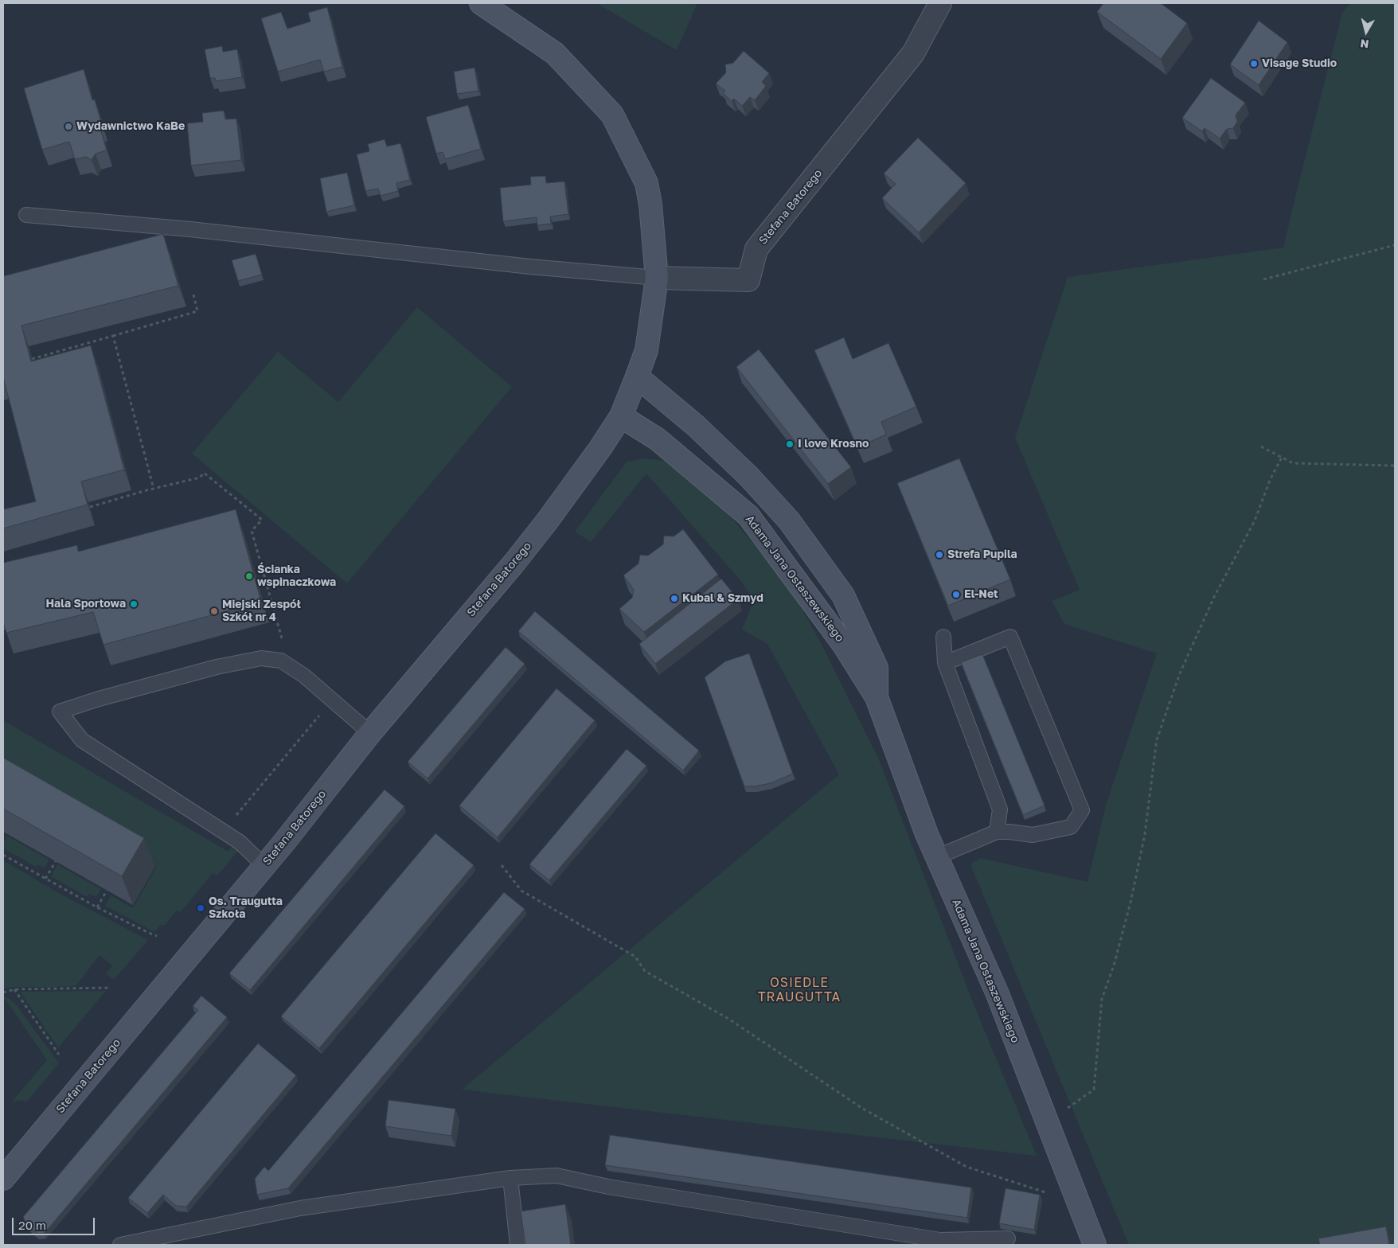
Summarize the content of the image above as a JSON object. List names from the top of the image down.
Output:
{
  "streets": {
    "street": ["Stefana Batorego", "Adama Jana Ostaszewskiego"]
  },
  "crossings": [
    ["Stefana Batorego", "Adama Jana Ostaszewskiego"]
  ],
  "districts": ["OSIEDLE TRAUGUTTA"],
  "places": [
    "Visage Studio",
    "Wydawnictwo KaBe",
    "I love Krosno",
    "Strefa Pupila",
    "Ścianka wspinaczkowa",
    "El-Net",
    "Kubal & Szmyd",
    "Hala Sportowa",
    "Miejski Zespół Szkół nr 4",
    "Os. Traugutta Szkoła"
  ],
  "scale_bar": "20 m",
  "north": "bottom"
}
